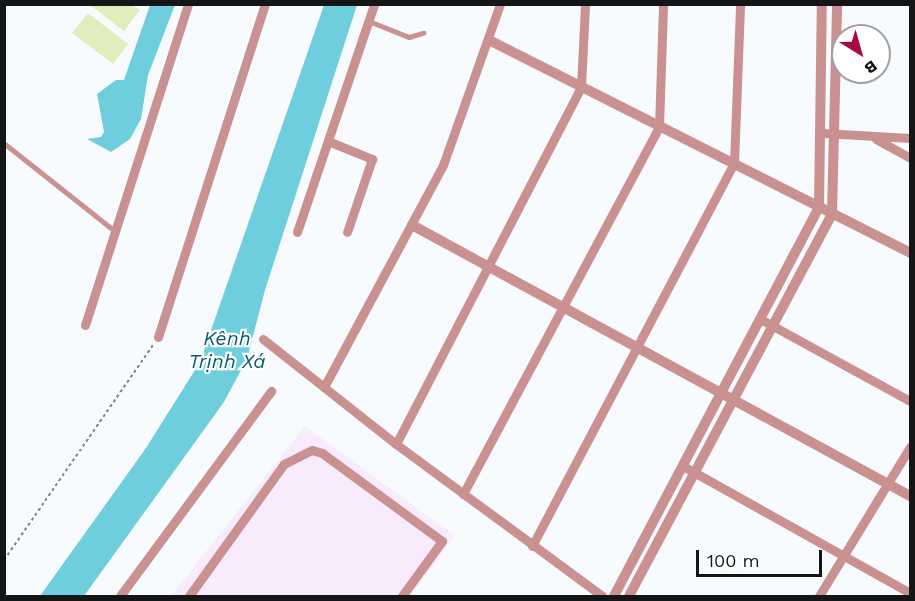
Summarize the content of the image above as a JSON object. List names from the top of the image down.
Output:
{
  "water": ["Kênh Trịnh Xá"],
  "scale_bar": "100 m",
  "north": "bottom right"
}
